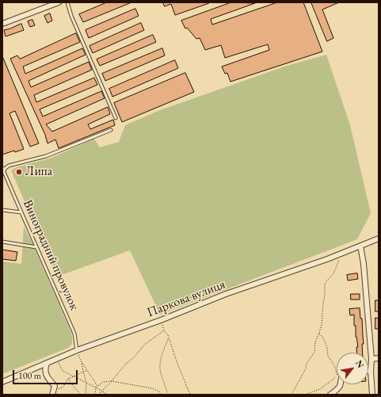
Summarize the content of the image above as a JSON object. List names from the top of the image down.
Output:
{
  "streets": {
    "street": ["Паркова вулиця"],
    "lane": ["Виноградний провулок"]
  },
  "crossings": [
    ["Виноградний провулок", "Паркова вулиця"]
  ],
  "places": ["Липа"],
  "scale_bar": "100 m",
  "north": "top right"
}
